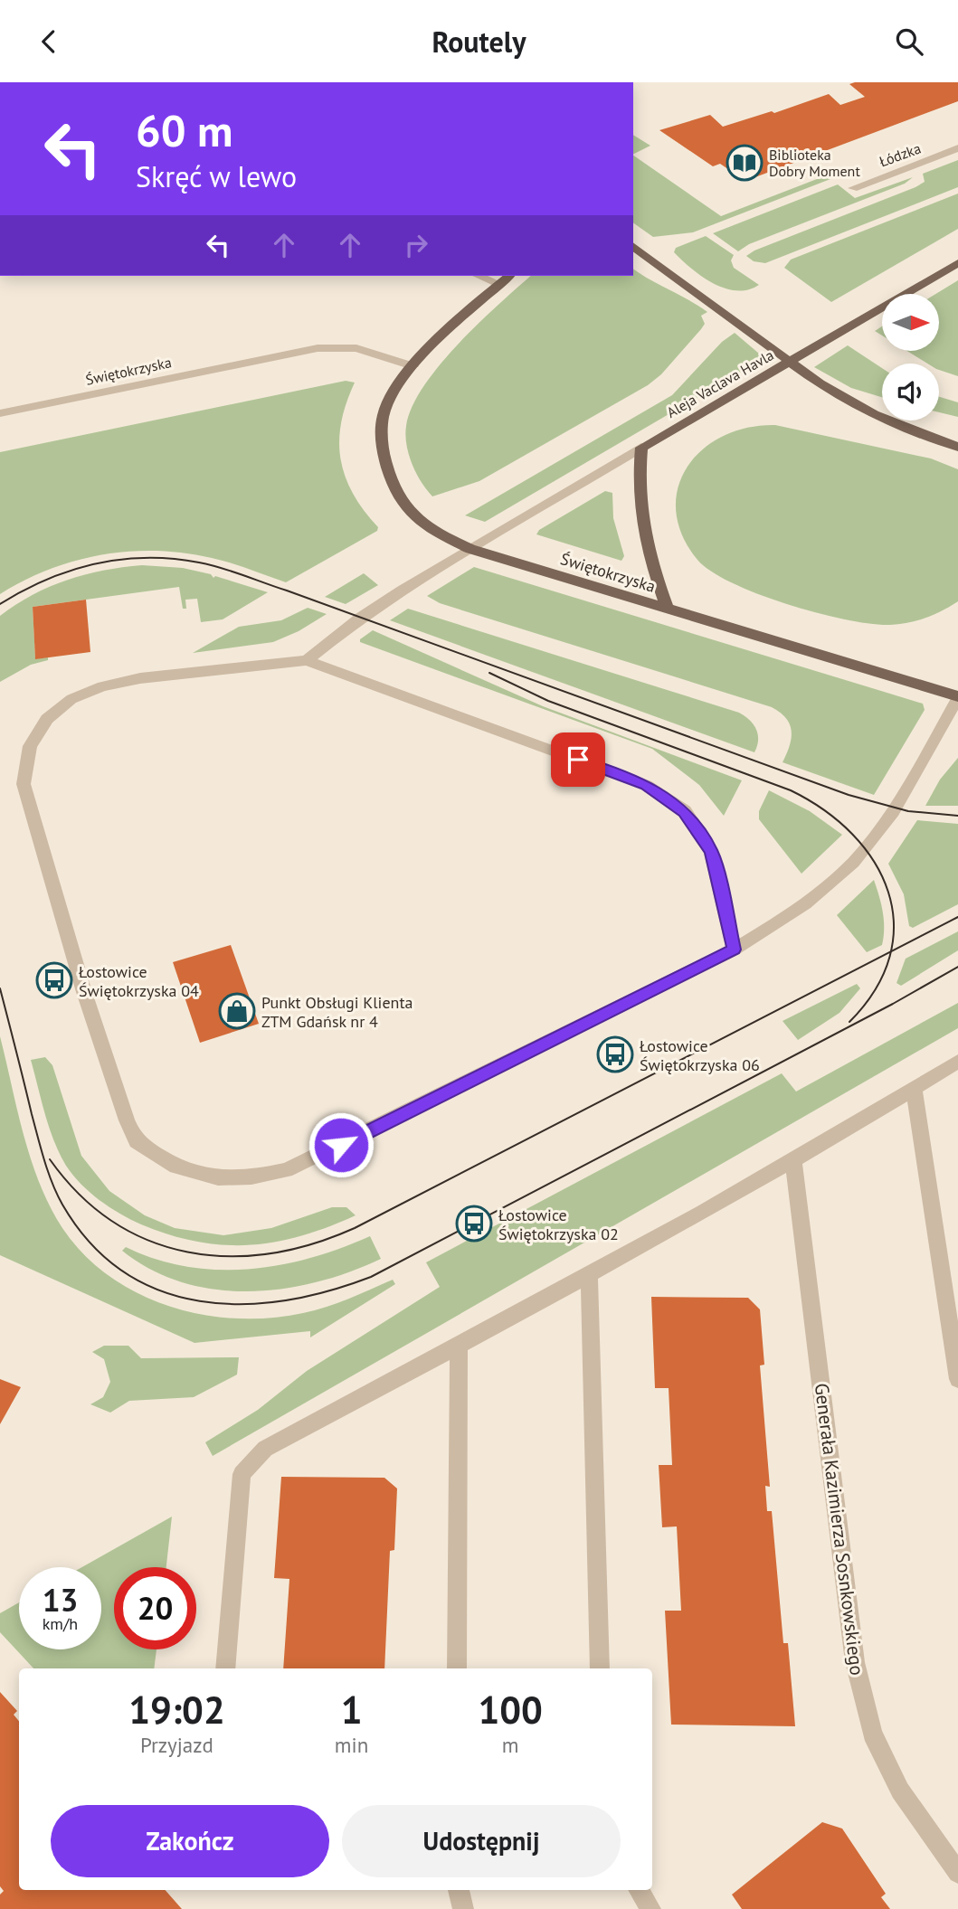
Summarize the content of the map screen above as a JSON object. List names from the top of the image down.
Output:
{
  "streets": {
    "main road": ["Świętokrzyska", "Aleja Vaclava Havla"],
    "street": ["Łódzka", "Generała Kazimierza Sosnkowskiego"]
  },
  "places": {
    "library": ["Biblioteka Dobry Moment"],
    "bus stop": ["Łostowice Świętokrzyska 04", "Łostowice Świętokrzyska 06", "Łostowice Świętokrzyska 02"],
    "shop": ["Punkt Obsługi Klienta ZTM Gdańsk nr 4"]
  },
  "north": "right",
  "page": {
    "header": "Routely",
    "turn": ["60 m", "Skręć w lewo"],
    "speed": "13 km/h",
    "limit": "20",
    "eta": [
      "19:02",
      "Przyjazd",
      "1",
      "min",
      "100",
      "m"
    ],
    "buttons": ["Zakończ", "Udostępnij"]
  }
}
